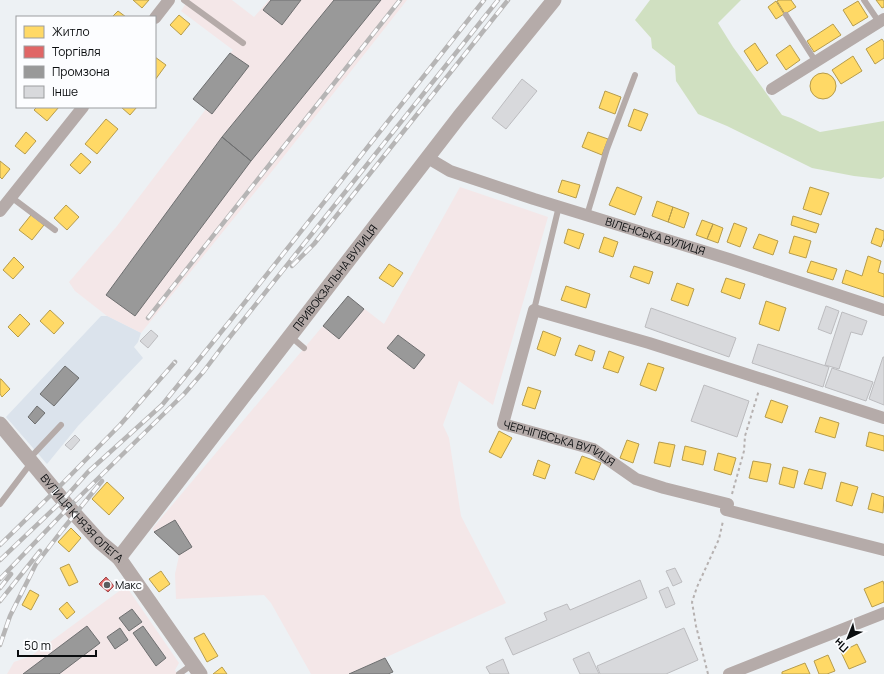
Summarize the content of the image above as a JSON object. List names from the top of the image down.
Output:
{
  "streets": {
    "street": [
      "ВІЛЕНСЬКА ВУЛИЦЯ",
      "ПРИВОКЗАЛЬНА ВУЛИЦЯ",
      "ЧЕРНІГІВСЬКА ВУЛИЦЯ",
      "ВУЛИЦЯ КНЯЗЯ ОЛЕГА"
    ]
  },
  "crossings": [
    ["ВІЛЕНСЬКА ВУЛИЦЯ", "ПРИВОКЗАЛЬНА ВУЛИЦЯ"],
    ["ПРИВОКЗАЛЬНА ВУЛИЦЯ", "ВУЛИЦЯ КНЯЗЯ ОЛЕГА"]
  ],
  "places": ["Макс"],
  "legend": [
    "Житло",
    "Торгівля",
    "Промзона",
    "Інше"
  ],
  "scale_bar": "50 m",
  "north": "bottom left"
}
